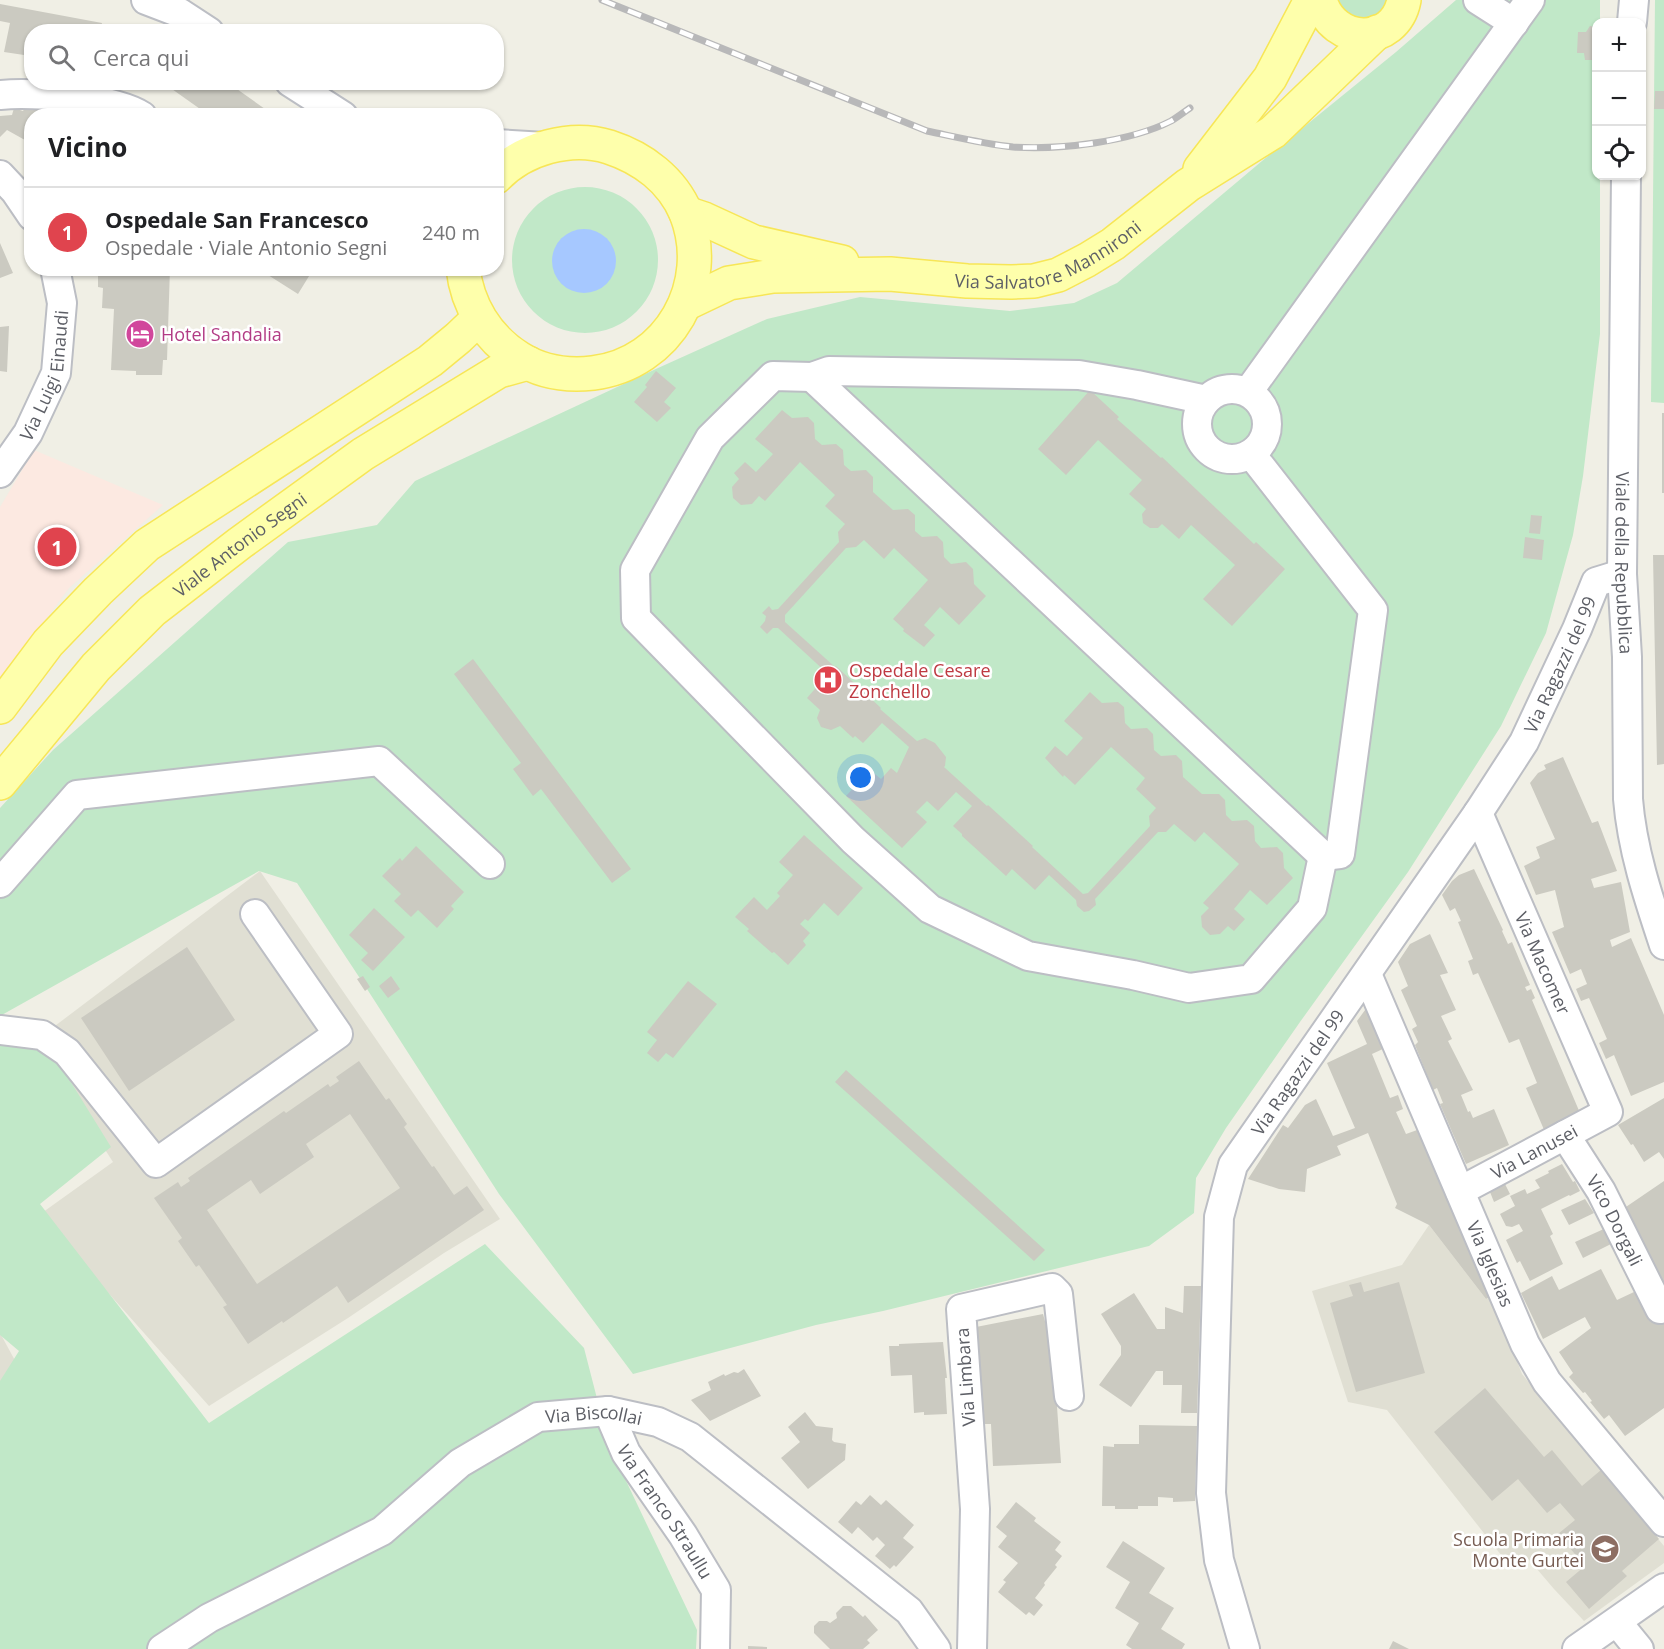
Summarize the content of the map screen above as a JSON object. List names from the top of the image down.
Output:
{
  "streets": {
    "main road": ["Via Salvatore Mannironi", "Viale Antonio Segni"],
    "street": [
      "Via Luigi Einaudi",
      "Viale della Repubblica",
      "Via Ragazzi del 99",
      "Via Macomer",
      "Via Lanusei",
      "Vico Dorgali",
      "Via Iglesias",
      "Via Limbara",
      "Via Biscollai",
      "Via Franco Straullu"
    ]
  },
  "crossings": [
    ["Viale della Repubblica", "Via Ragazzi del 99"],
    ["Via Ragazzi del 99", "Via Macomer"],
    ["Via Ragazzi del 99", "Via Iglesias"],
    ["Via Macomer", "Via Lanusei"],
    ["Via Lanusei", "Vico Dorgali"],
    ["Via Lanusei", "Via Iglesias"],
    ["Via Biscollai", "Via Franco Straullu"]
  ],
  "places": {
    "hotel": ["Hotel Sandalia"],
    "hospital": ["Ospedale Cesare Zonchello"],
    "school or university": ["Scuola Primaria Monte Gurtei"]
  },
  "page": {
    "map_buttons": ["+", "−"],
    "search": "Cerca qui",
    "heading": "Vicino",
    "list": [
      {
        "mark": "1",
        "name": "Ospedale San Francesco",
        "note": "Ospedale · Viale Antonio Segni",
        "value": "240 m"
      }
    ],
    "pins": "1"
  }
}
